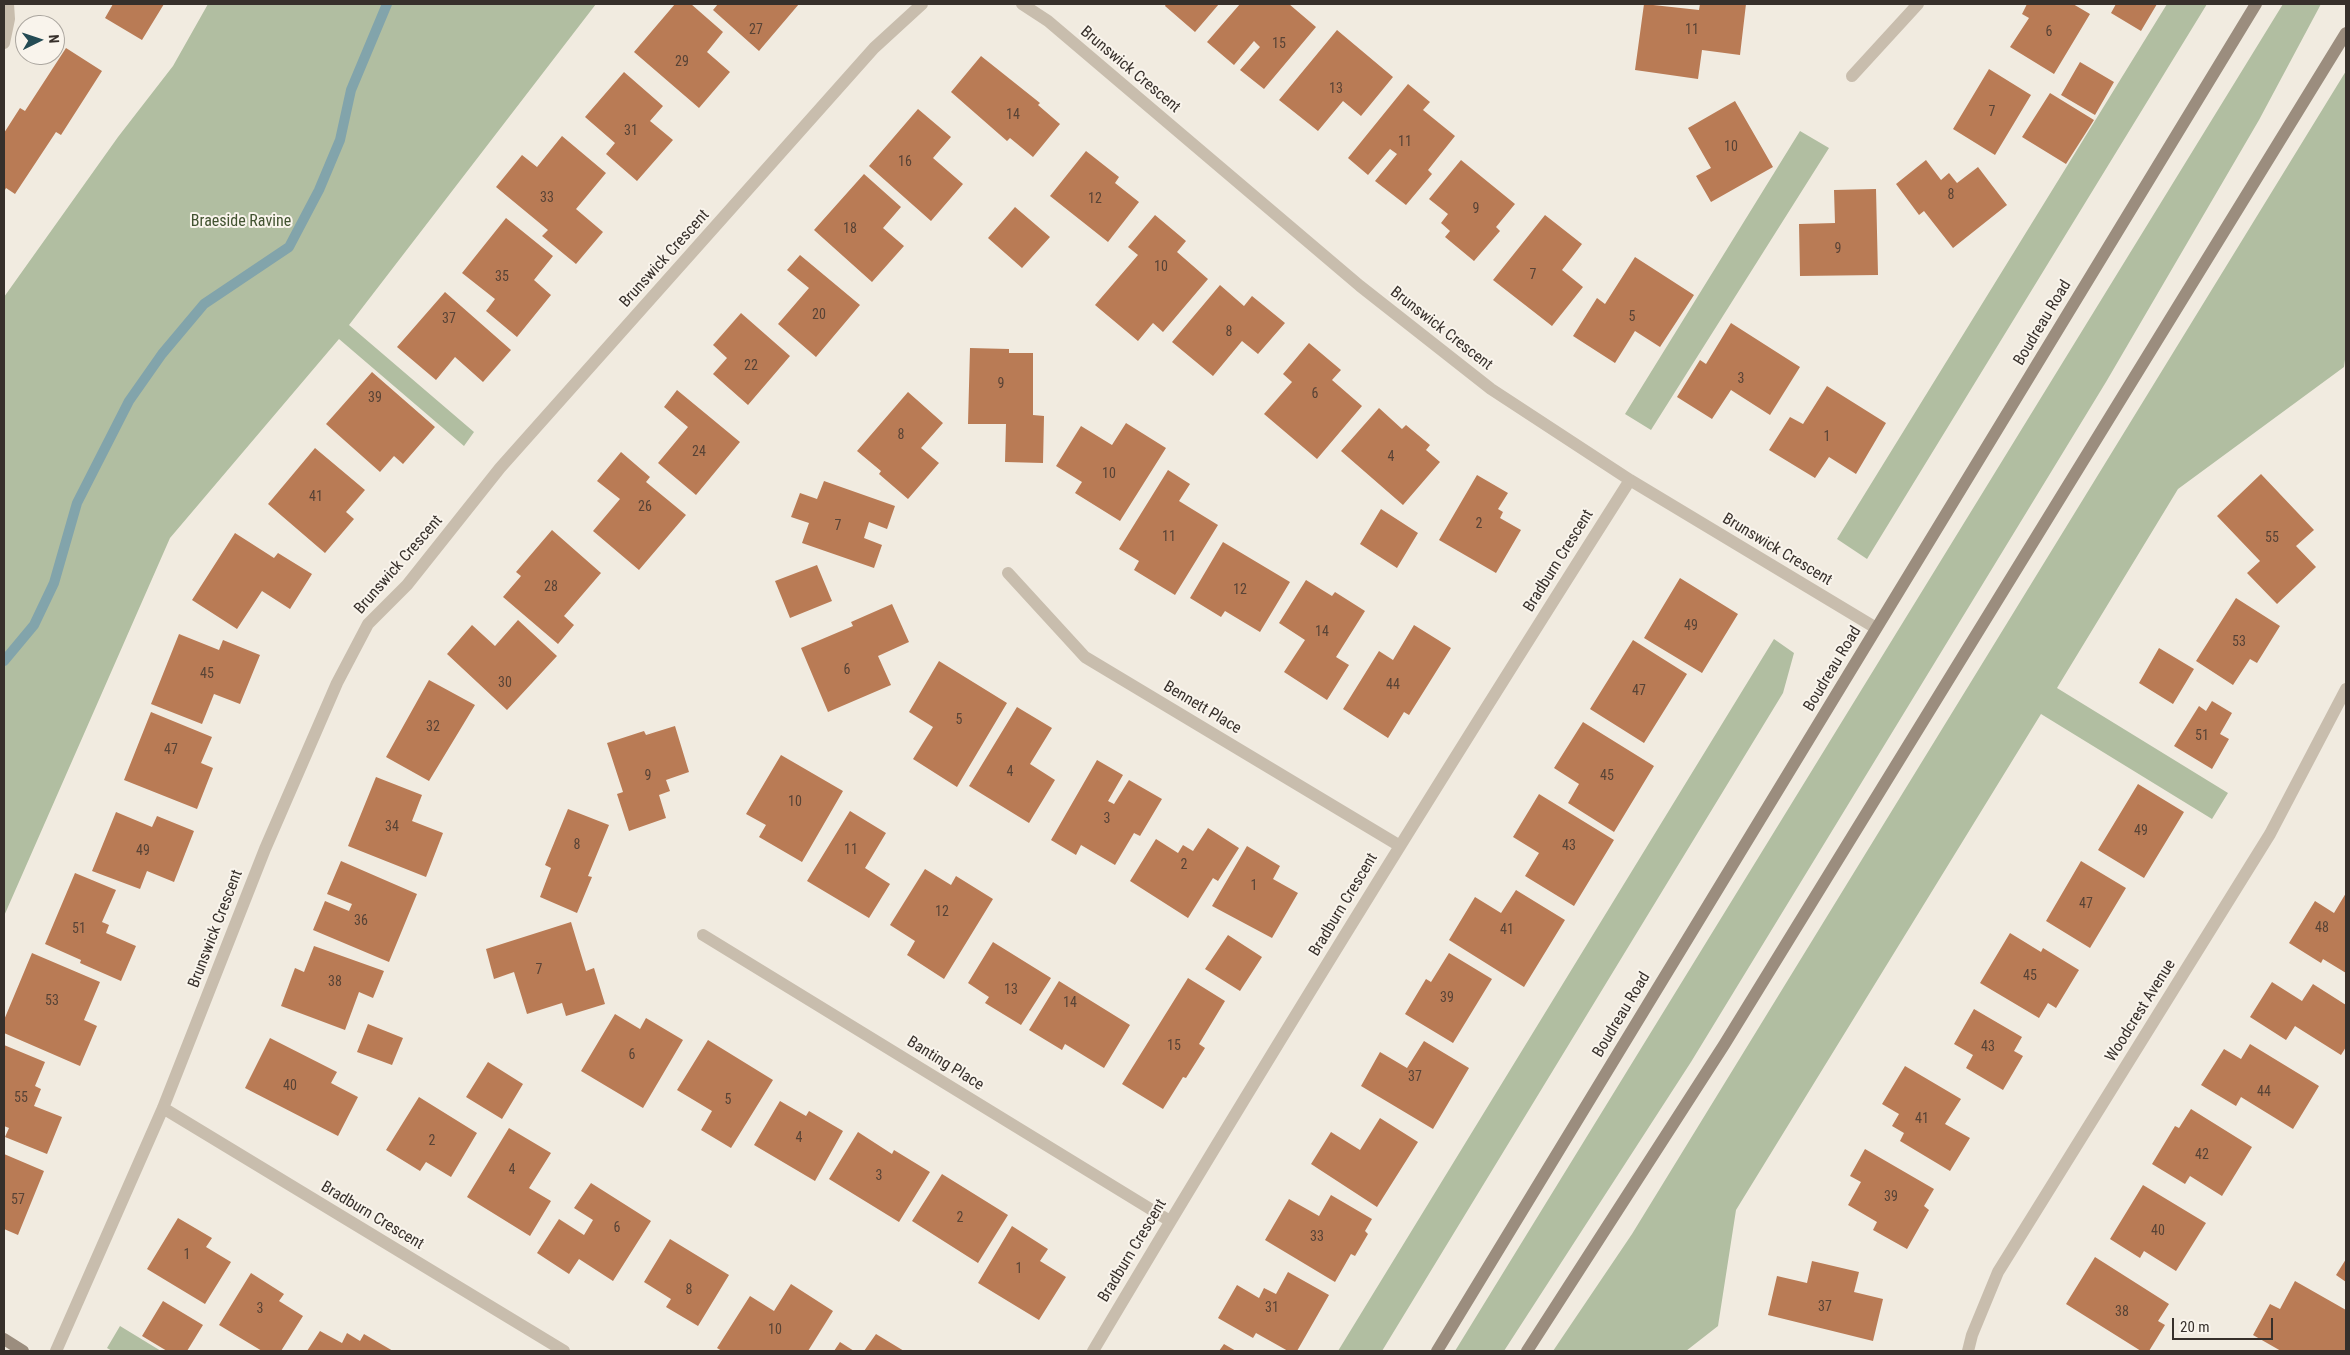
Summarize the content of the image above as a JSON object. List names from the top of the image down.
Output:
{
  "streets": {
    "main road": ["Boudreau Road"],
    "street": [
      "Brunswick Crescent",
      "Bradburn Crescent",
      "Bennett Place",
      "Woodcrest Avenue",
      "Banting Place"
    ]
  },
  "crossings": [
    ["Brunswick Crescent", "Boudreau Road"],
    ["Brunswick Crescent", "Bradburn Crescent"],
    ["Bradburn Crescent", "Bennett Place"],
    ["Bradburn Crescent", "Banting Place"]
  ],
  "parks": ["Braeside Ravine"],
  "house_numbers": [
    "27",
    "11",
    "6",
    "15",
    "29",
    "13",
    "7",
    "14",
    "31",
    "11",
    "10",
    "16",
    "8",
    "33",
    "12",
    "9",
    "18",
    "9",
    "10",
    "7",
    "35",
    "20",
    "5",
    "37",
    "8",
    "22",
    "3",
    "9",
    "6",
    "39",
    "8",
    "1",
    "24",
    "4",
    "10",
    "41",
    "26",
    "2",
    "7",
    "11",
    "55",
    "28",
    "12",
    "49",
    "14",
    "53",
    "6",
    "45",
    "30",
    "44",
    "47",
    "5",
    "32",
    "51",
    "47",
    "4",
    "9",
    "45",
    "10",
    "3",
    "34",
    "49",
    "8",
    "43",
    "11",
    "49",
    "2",
    "1",
    "47",
    "12",
    "36",
    "48",
    "51",
    "41",
    "7",
    "45",
    "38",
    "13",
    "39",
    "53",
    "14",
    "15",
    "43",
    "6",
    "37",
    "40",
    "44",
    "55",
    "5",
    "41",
    "4",
    "2",
    "42",
    "4",
    "3",
    "39",
    "57",
    "2",
    "6",
    "40",
    "33",
    "1",
    "1",
    "8",
    "37",
    "31",
    "3",
    "38",
    "10"
  ],
  "scale_bar": "20 m",
  "north": "right"
}
